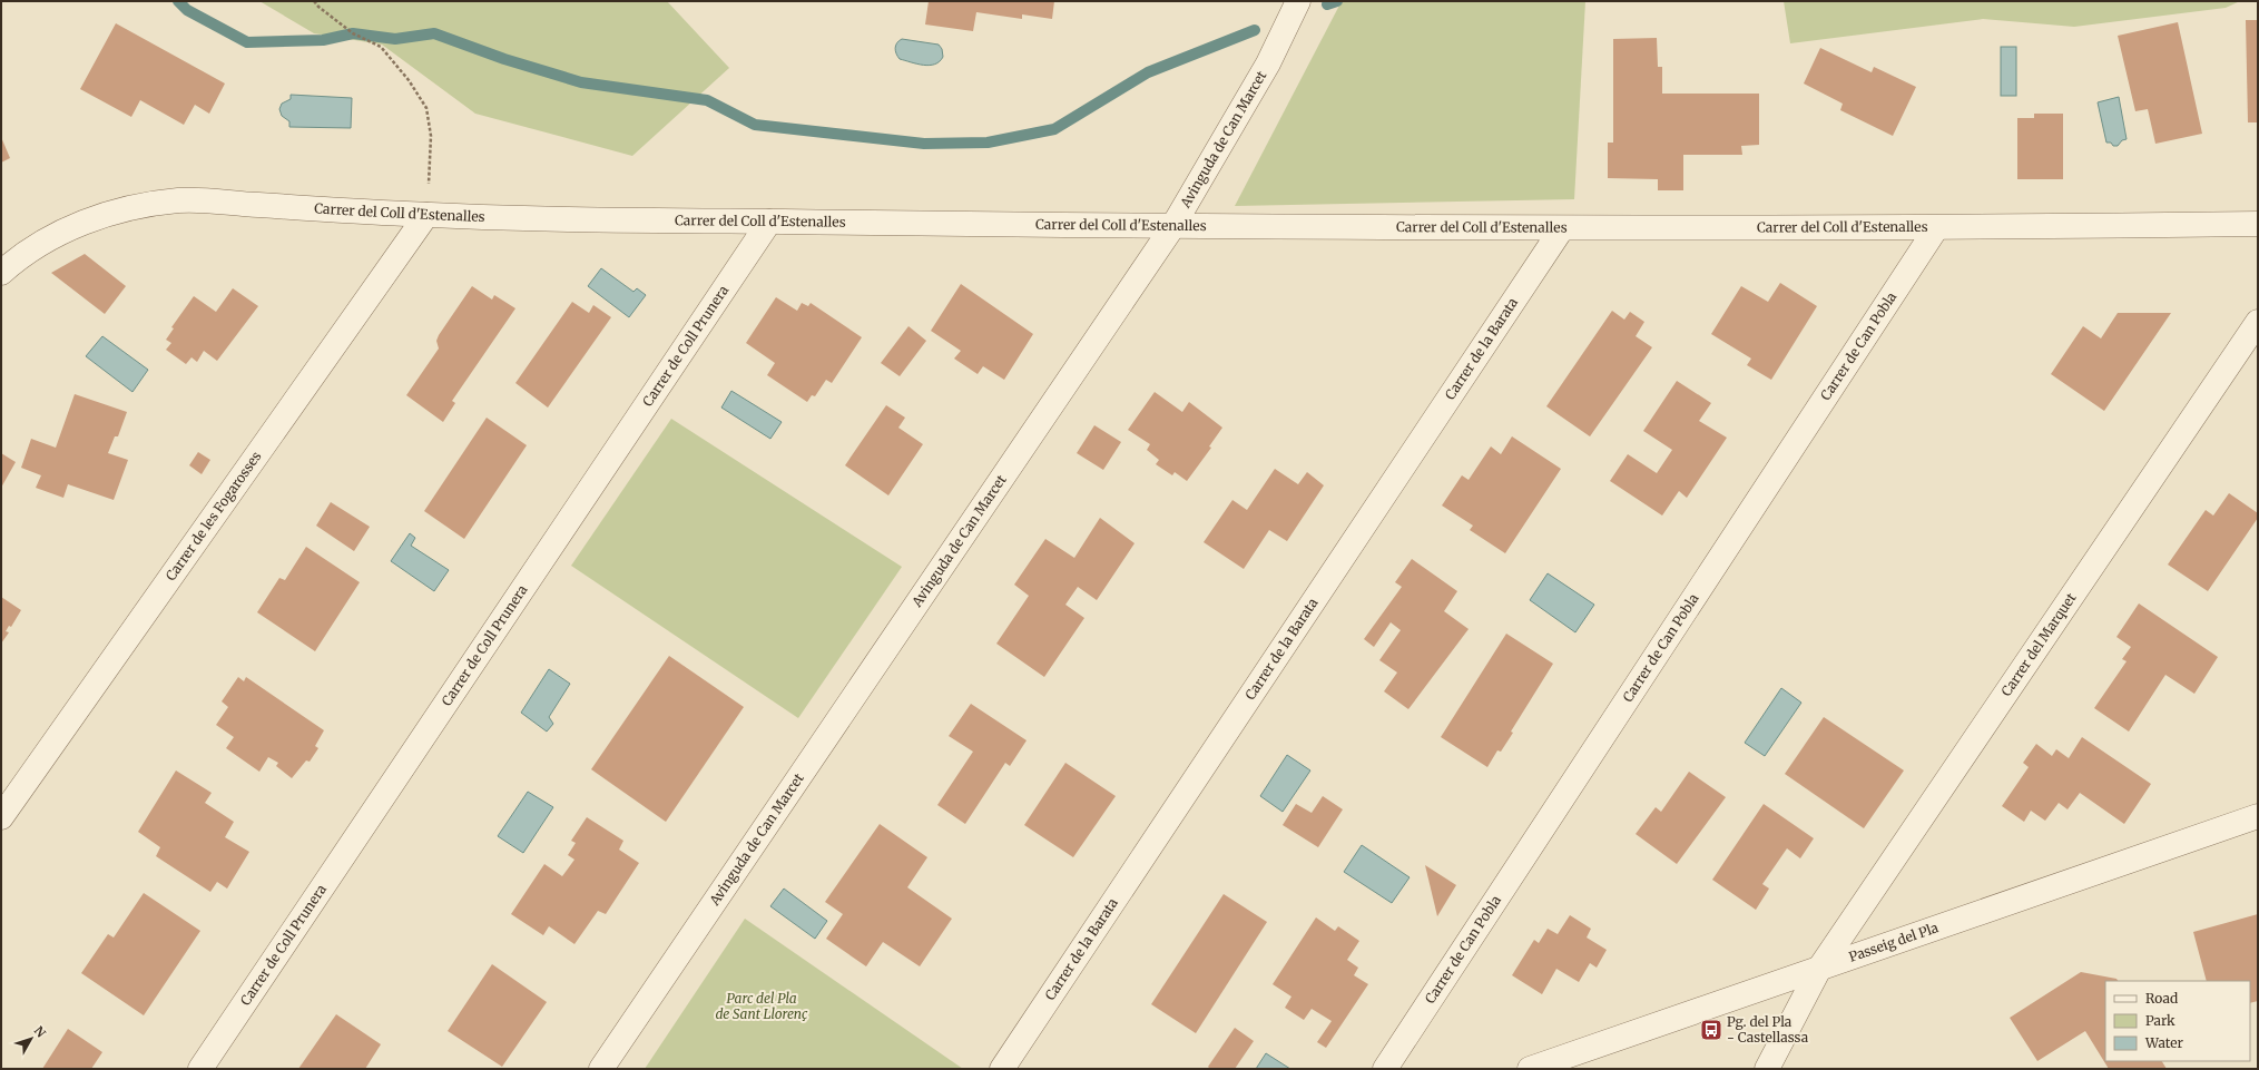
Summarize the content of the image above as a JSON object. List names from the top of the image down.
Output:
{
  "streets": {
    "street": [
      "Avinguda de Can Marcet",
      "Carrer del Coll d'Estenalles",
      "Carrer de Coll Prunera",
      "Carrer de Can Pobla",
      "Carrer de la Barata",
      "Carrer de les Fogarosses",
      "Carrer del Marquet",
      "Passeig del Pla"
    ]
  },
  "crossings": [
    ["Avinguda de Can Marcet", "Carrer del Coll d'Estenalles"],
    ["Carrer del Coll d'Estenalles", "Carrer de Coll Prunera"],
    ["Carrer del Coll d'Estenalles", "Carrer de Can Pobla"],
    ["Carrer del Coll d'Estenalles", "Carrer de la Barata"],
    ["Carrer del Coll d'Estenalles", "Carrer de les Fogarosses"],
    ["Carrer del Marquet", "Passeig del Pla"]
  ],
  "parks": ["Parc del Pla de Sant Llorenç"],
  "places": {
    "bus stop": ["Pg. del Pla - Castellassa"]
  },
  "legend": ["Road", "Park", "Water"],
  "north": "top right"
}
